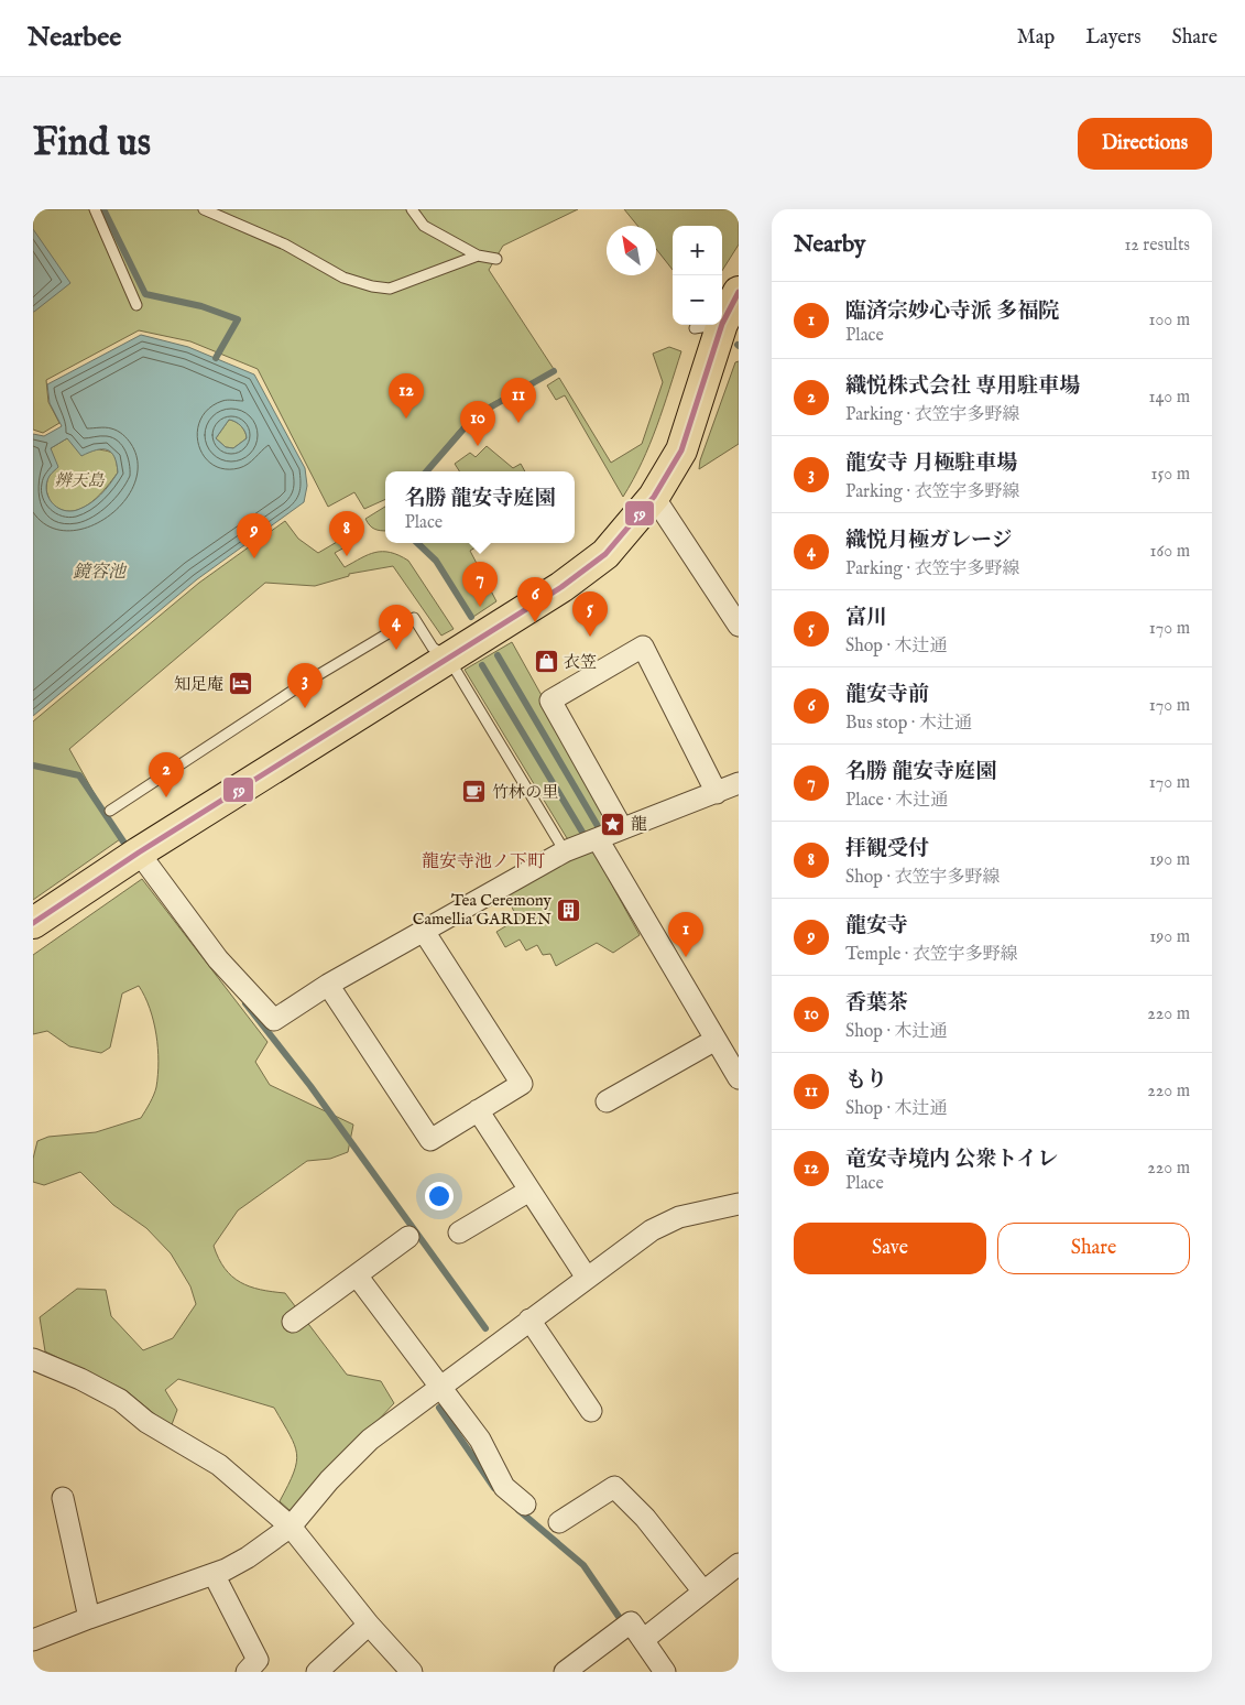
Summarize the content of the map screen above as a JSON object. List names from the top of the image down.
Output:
{
  "districts": ["龍安寺池ノ下町"],
  "water": ["鏡容池"],
  "parks": ["辨天島"],
  "places": {
    "shop": ["衣笠"],
    "hotel": ["知足庵"],
    "cafe": ["竹林の里"],
    "place": ["龍"],
    "building": ["Tea Ceremony Camellia GARDEN"]
  },
  "lines": ["transit line 59"],
  "north": "top left",
  "page": {
    "header": "Nearbee",
    "nav": ["Map", "Layers", "Share"],
    "buttons": [
      "Directions",
      ["Save", "Share"]
    ],
    "title": "Find us",
    "heading": ["Nearby", "12 results"],
    "map_buttons": ["+", "−"],
    "list": [
      {
        "mark": "1",
        "name": "臨済宗妙心寺派 多福院",
        "note": "Place",
        "value": "100 m"
      },
      {
        "mark": "2",
        "name": "織悦株式会社 専用駐車場",
        "note": "Parking · 衣笠宇多野線",
        "value": "140 m"
      },
      {
        "mark": "3",
        "name": "龍安寺 月極駐車場",
        "note": "Parking · 衣笠宇多野線",
        "value": "150 m"
      },
      {
        "mark": "4",
        "name": "織悦月極ガレージ",
        "note": "Parking · 衣笠宇多野線",
        "value": "160 m"
      },
      {
        "mark": "5",
        "name": "富川",
        "note": "Shop · 木辻通",
        "value": "170 m"
      },
      {
        "mark": "6",
        "name": "龍安寺前",
        "note": "Bus stop · 木辻通",
        "value": "170 m"
      },
      {
        "mark": "7",
        "name": "名勝 龍安寺庭園",
        "note": "Place · 木辻通",
        "value": "170 m"
      },
      {
        "mark": "8",
        "name": "拝観受付",
        "note": "Shop · 衣笠宇多野線",
        "value": "190 m"
      },
      {
        "mark": "9",
        "name": "龍安寺",
        "note": "Temple · 衣笠宇多野線",
        "value": "190 m"
      },
      {
        "mark": "10",
        "name": "香葉茶",
        "note": "Shop · 木辻通",
        "value": "220 m"
      },
      {
        "mark": "11",
        "name": "もり",
        "note": "Shop · 木辻通",
        "value": "220 m"
      },
      {
        "mark": "12",
        "name": "竜安寺境内 公衆トイレ",
        "note": "Place",
        "value": "220 m"
      }
    ],
    "pins": [
      "12",
      "11",
      "10",
      "8",
      "9",
      "7",
      "6",
      "5",
      "4",
      "3",
      "2",
      "1"
    ],
    "popup": ["名勝 龍安寺庭園", "Place"]
  }
}
